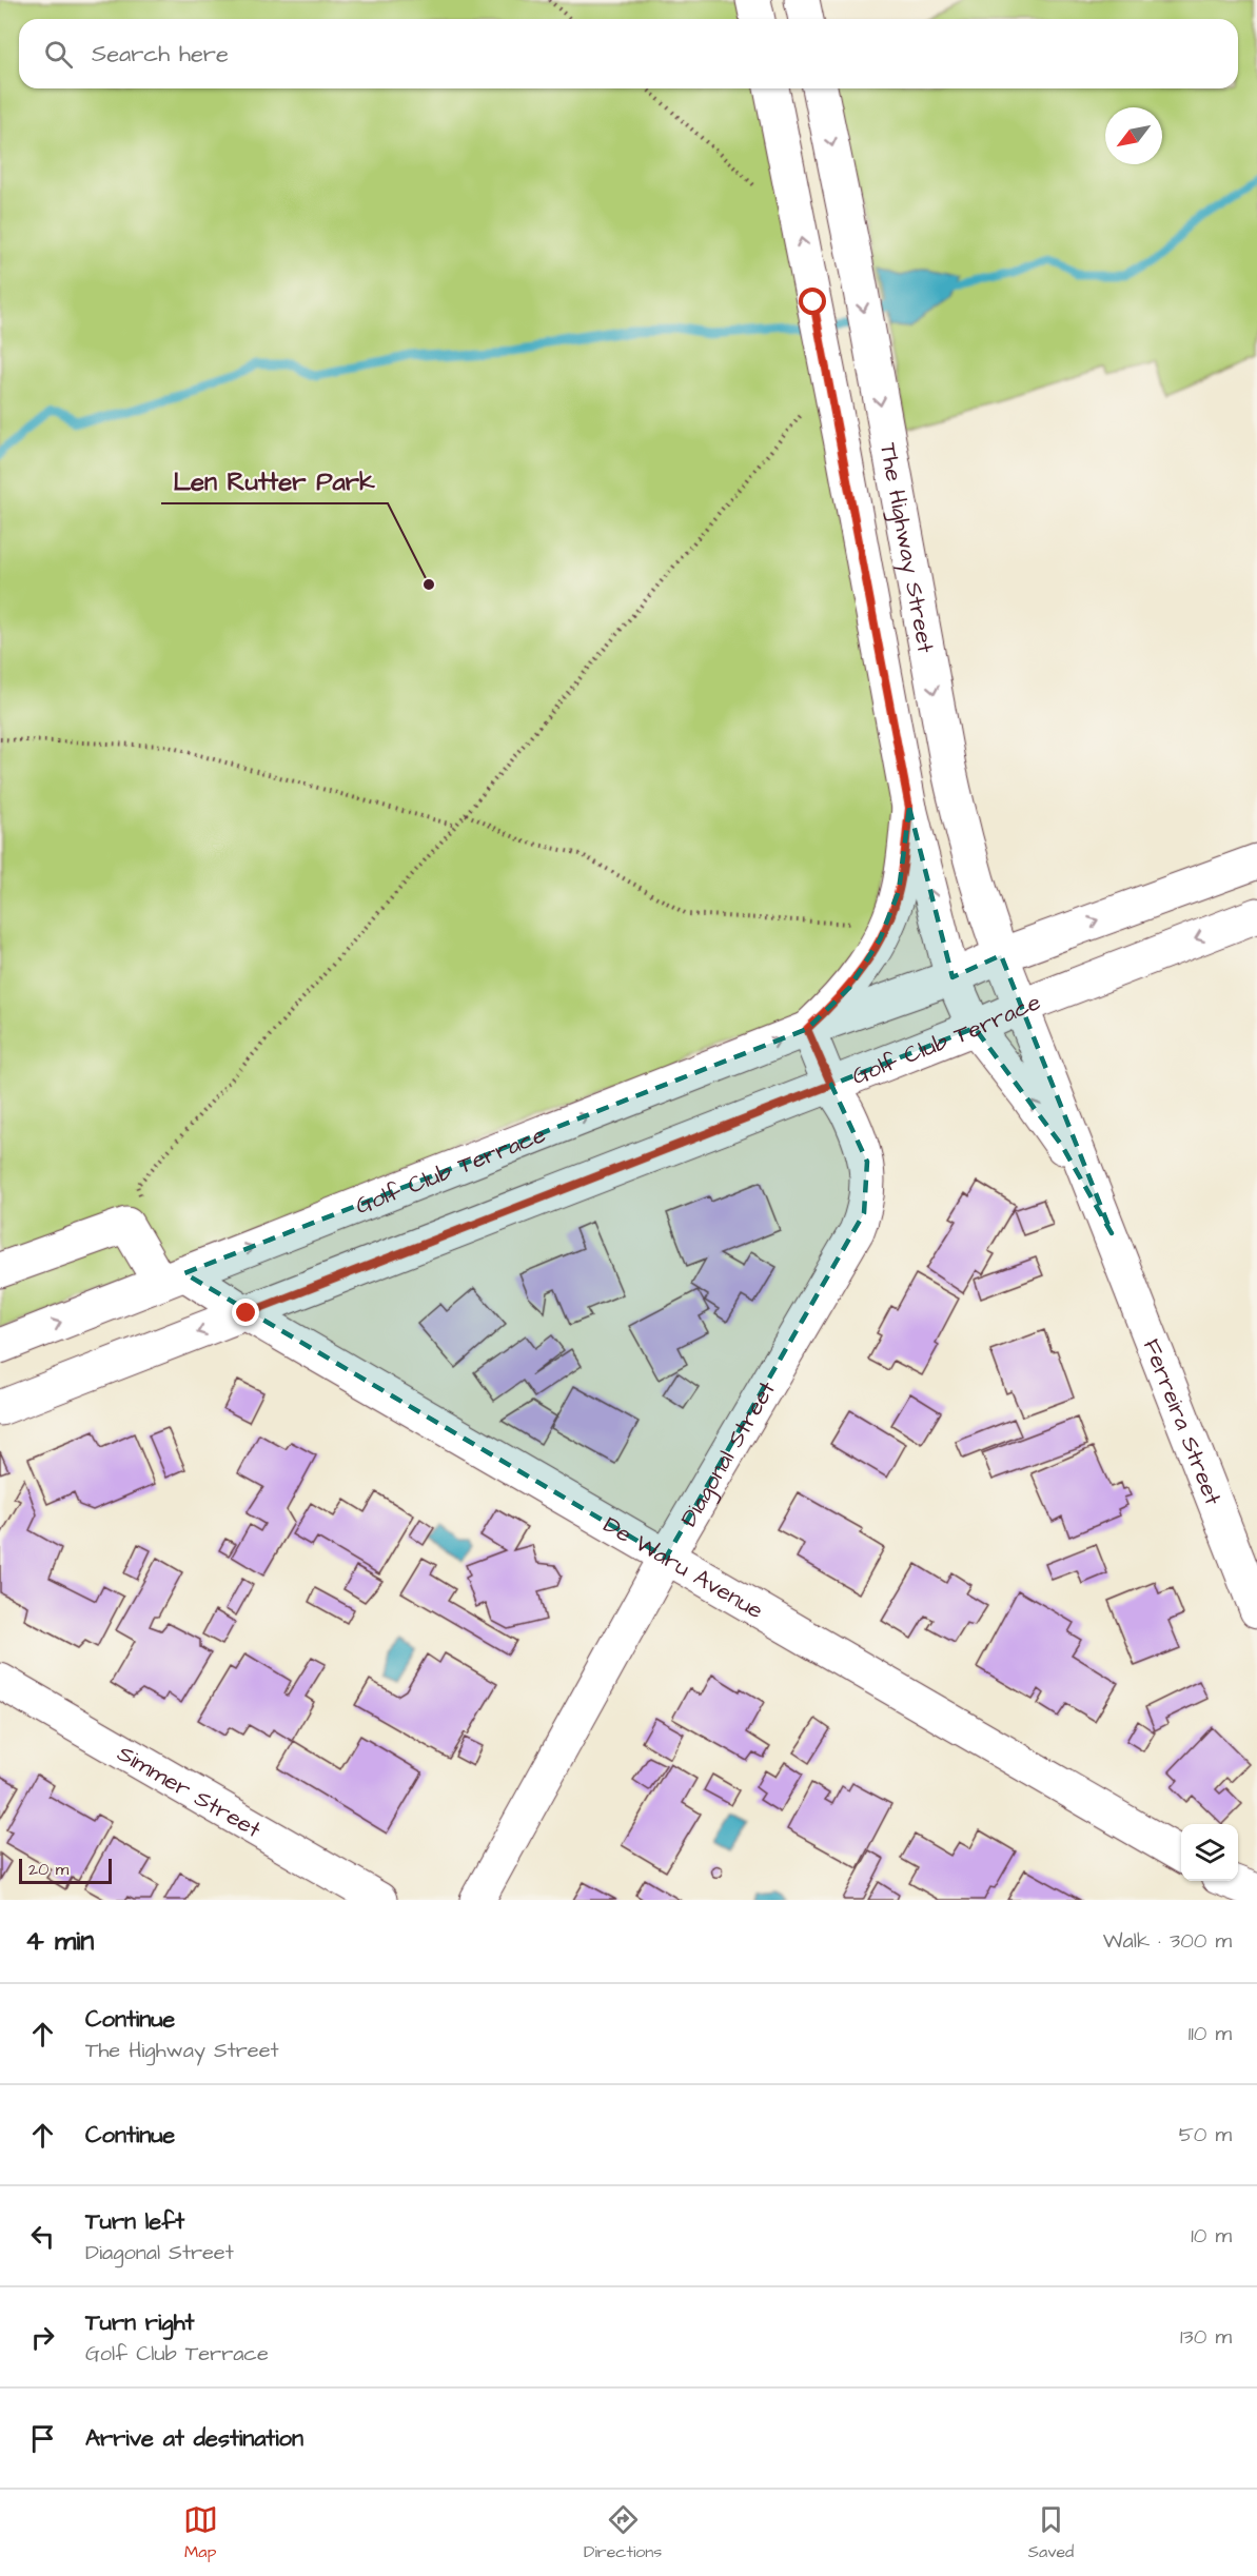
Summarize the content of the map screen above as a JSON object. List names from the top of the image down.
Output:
{
  "streets": {
    "street": [
      "The Highway Street",
      "Golf Club Terrace",
      "Ferreira Street",
      "Diagonal Street",
      "De Waru Avenue",
      "Simmer Street"
    ]
  },
  "crossings": [
    ["The Highway Street", "Golf Club Terrace"],
    ["The Highway Street", "Ferreira Street"],
    ["Golf Club Terrace", "Ferreira Street"],
    ["Golf Club Terrace", "Diagonal Street"],
    ["Golf Club Terrace", "De Waru Avenue"],
    ["Diagonal Street", "De Waru Avenue"]
  ],
  "places": ["Len Rutter Park"],
  "scale_bar": "20 m",
  "north": "bottom left",
  "page": {
    "search": "Search here",
    "scale": "20 m",
    "heading": ["4 min", "Walk · 300 m"],
    "list": [
      ["Continue", "The Highway Street", "110 m"],
      ["Continue", "50 m"],
      ["Turn left", "Diagonal Street", "10 m"],
      ["Turn right", "Golf Club Terrace", "130 m"],
      "Arrive at destination"
    ],
    "nav": ["Map", "Directions", "Saved"]
  }
}
